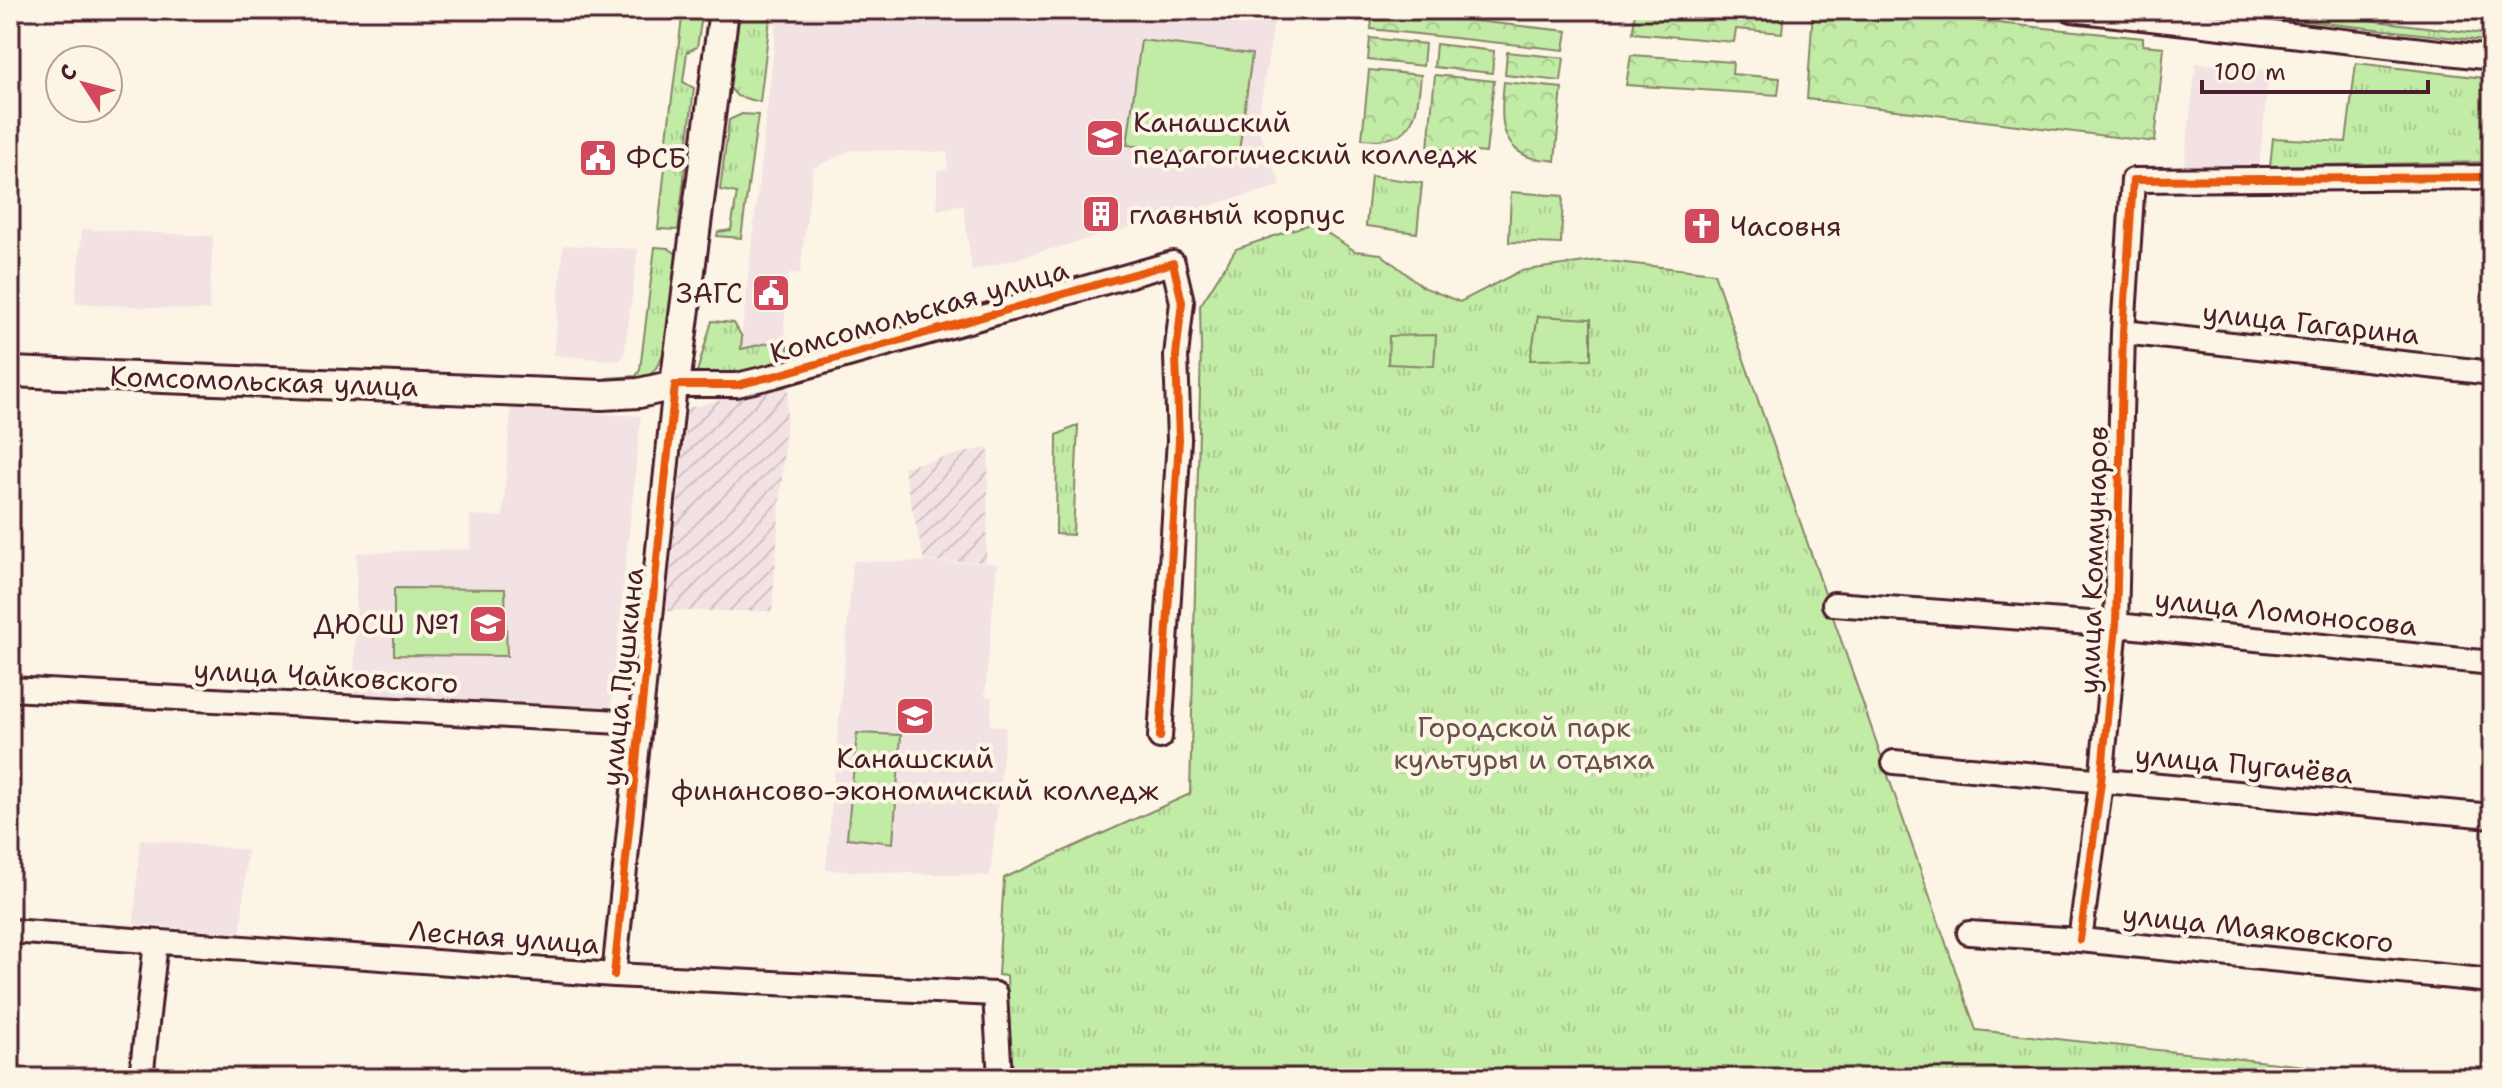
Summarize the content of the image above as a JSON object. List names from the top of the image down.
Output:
{
  "streets": {
    "main road": ["Комсомольская улица", "улица Пушкина"],
    "street": [
      "улица Гагарина",
      "улица Коммунаров",
      "улица Ломоносова",
      "улица Чайковского",
      "улица Пугачёва",
      "улица Маяковского",
      "Лесная улица"
    ]
  },
  "crossings": [
    ["Комсомольская улица", "улица Пушкина"],
    ["улица Гагарина", "улица Коммунаров"],
    ["улица Коммунаров", "улица Ломоносова"],
    ["улица Коммунаров", "улица Пугачёва"],
    ["улица Коммунаров", "улица Маяковского"],
    ["улица Чайковского", "улица Пушкина"],
    ["улица Пушкина", "Лесная улица"]
  ],
  "parks": ["Городской парк культуры и отдыха"],
  "places": {
    "school or university": ["Канашский педагогический колледж", "ДЮСШ №1", "Канашский финансово-экономичский колледж"],
    "public building": ["ФСБ", "ЗАГС"],
    "building": ["главный корпус"],
    "church": ["Часовня"]
  },
  "scale_bar": "100 m",
  "north": "top left"
}
